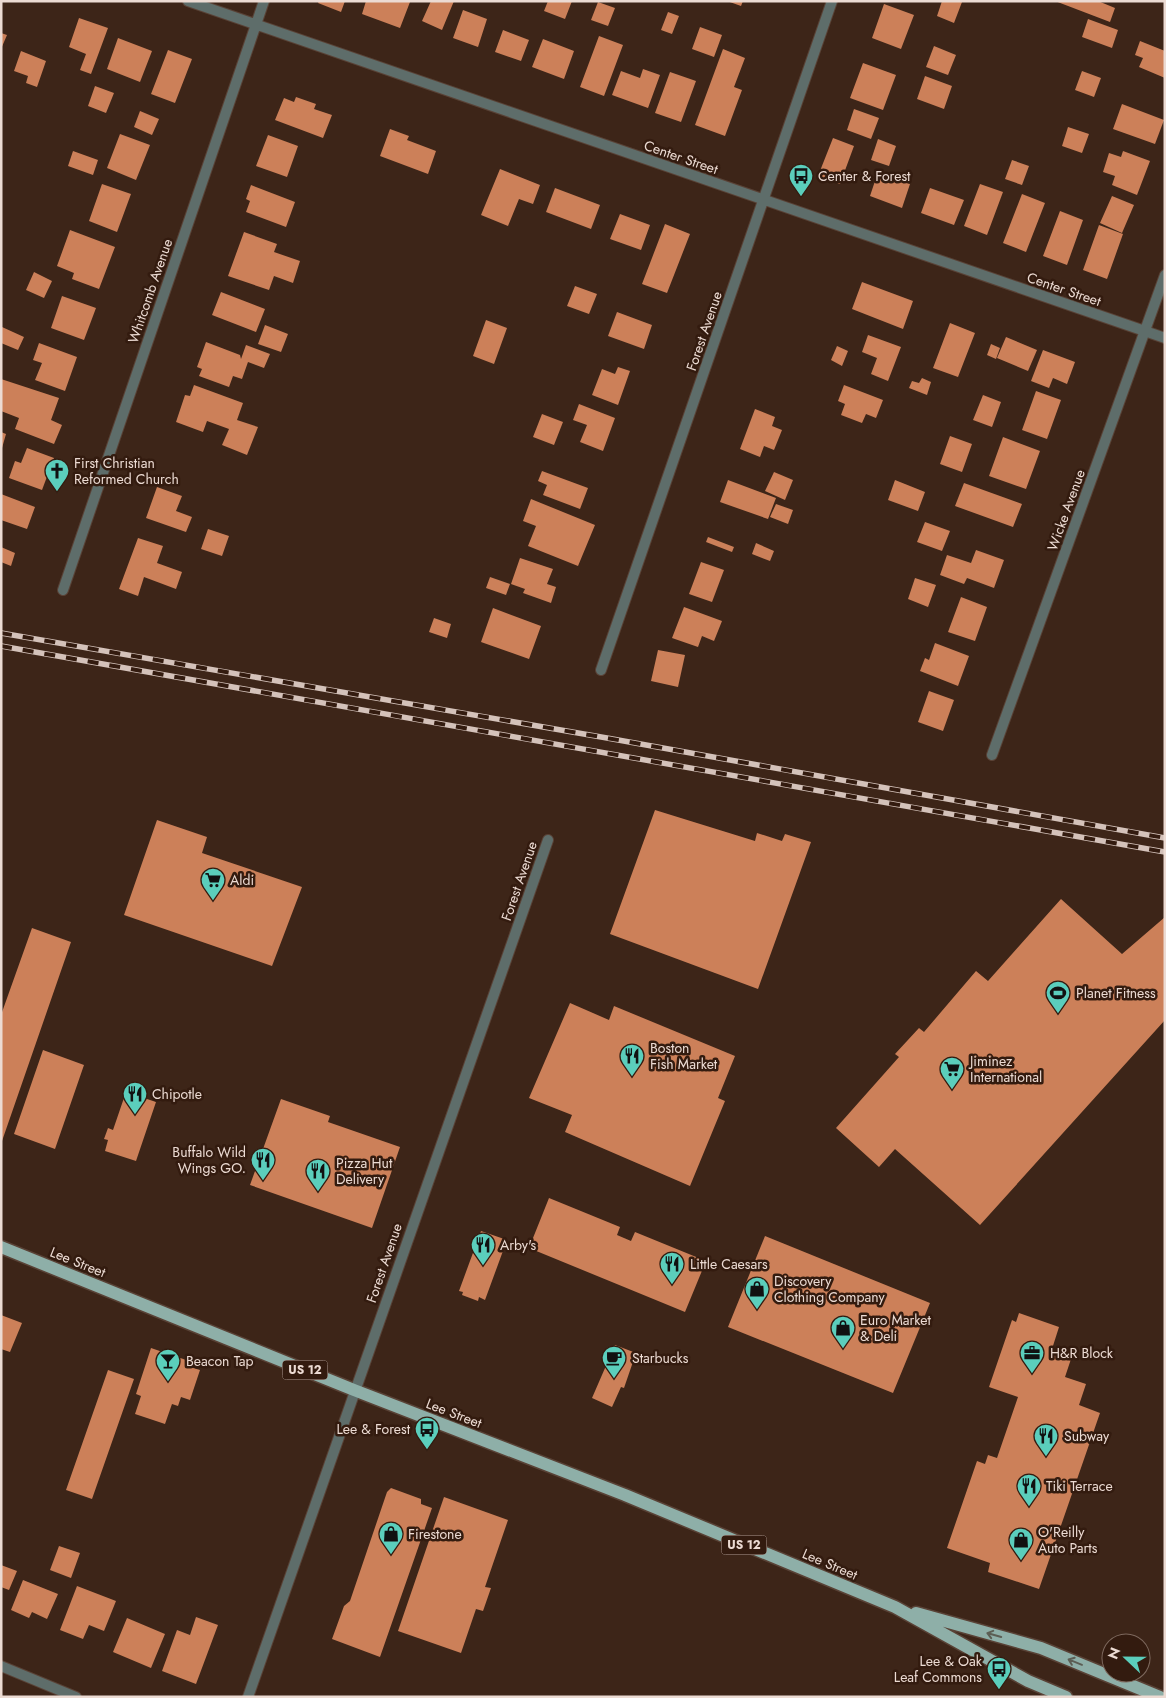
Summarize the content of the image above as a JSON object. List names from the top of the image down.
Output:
{
  "streets": {
    "main road": ["Lee Street", "US 12"],
    "street": [
      "Center Street",
      "Whitcomb Avenue",
      "Forest Avenue",
      "Wicke Avenue"
    ]
  },
  "crossings": [
    ["Center Street", "Whitcomb Avenue"],
    ["Center Street", "Forest Avenue"],
    ["Center Street", "Wicke Avenue"],
    ["Forest Avenue", "Lee Street"]
  ],
  "places": {
    "bus stop": ["Center & Forest", "Lee & Forest", "Lee & Oak Leaf Commons"],
    "church": ["First Christian Reformed Church"],
    "supermarket": ["Aldi", "Jiminez International"],
    "sports": ["Planet Fitness"],
    "restaurant": [
      "Boston Fish Market",
      "Chipotle",
      "Buffalo Wild Wings GO.",
      "Pizza Hut Delivery",
      "Arby's",
      "Little Caesars",
      "Subway",
      "Tiki Terrace"
    ],
    "shop": [
      "Discovery Clothing Company",
      "Euro Market & Deli",
      "Firestone",
      "O'Reilly Auto Parts"
    ],
    "office": ["H&R Block"],
    "cafe": ["Starbucks"],
    "bar": ["Beacon Tap"]
  },
  "north": "left"
}
